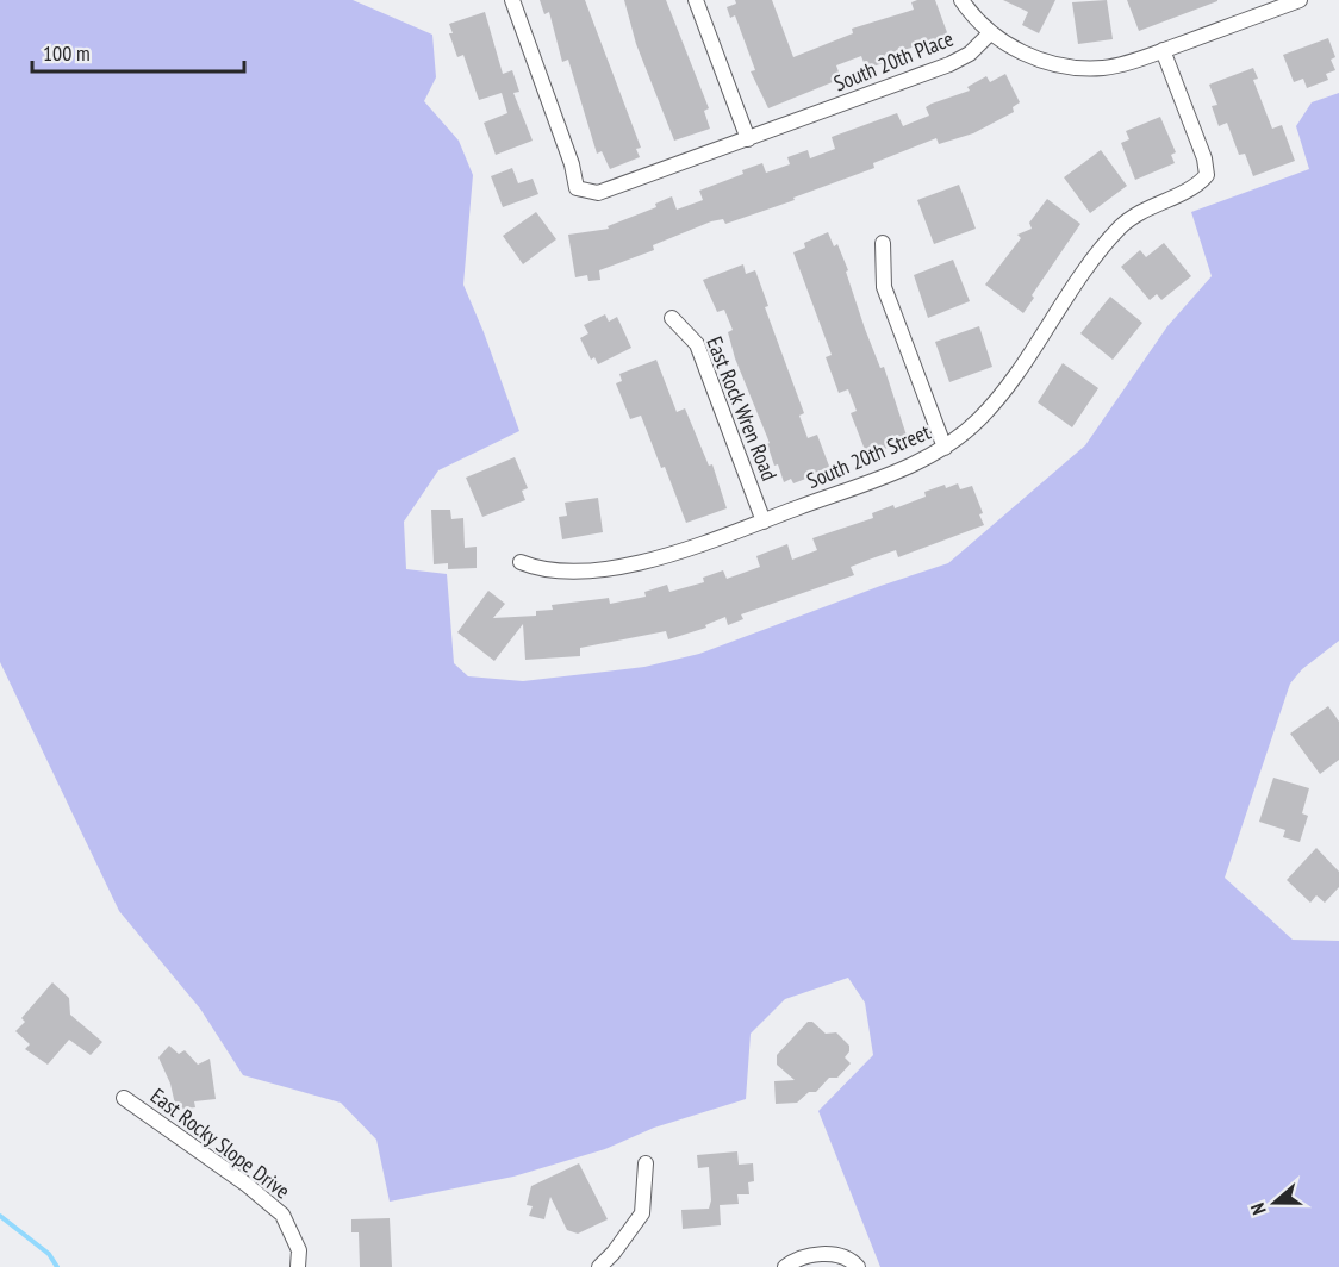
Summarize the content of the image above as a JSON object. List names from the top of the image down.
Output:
{
  "streets": {
    "street": [
      "South 20th Place",
      "East Rock Wren Road",
      "South 20th Street",
      "East Rocky Slope Drive"
    ]
  },
  "crossings": [
    ["East Rock Wren Road", "South 20th Street"]
  ],
  "scale_bar": "100 m",
  "north": "left"
}
